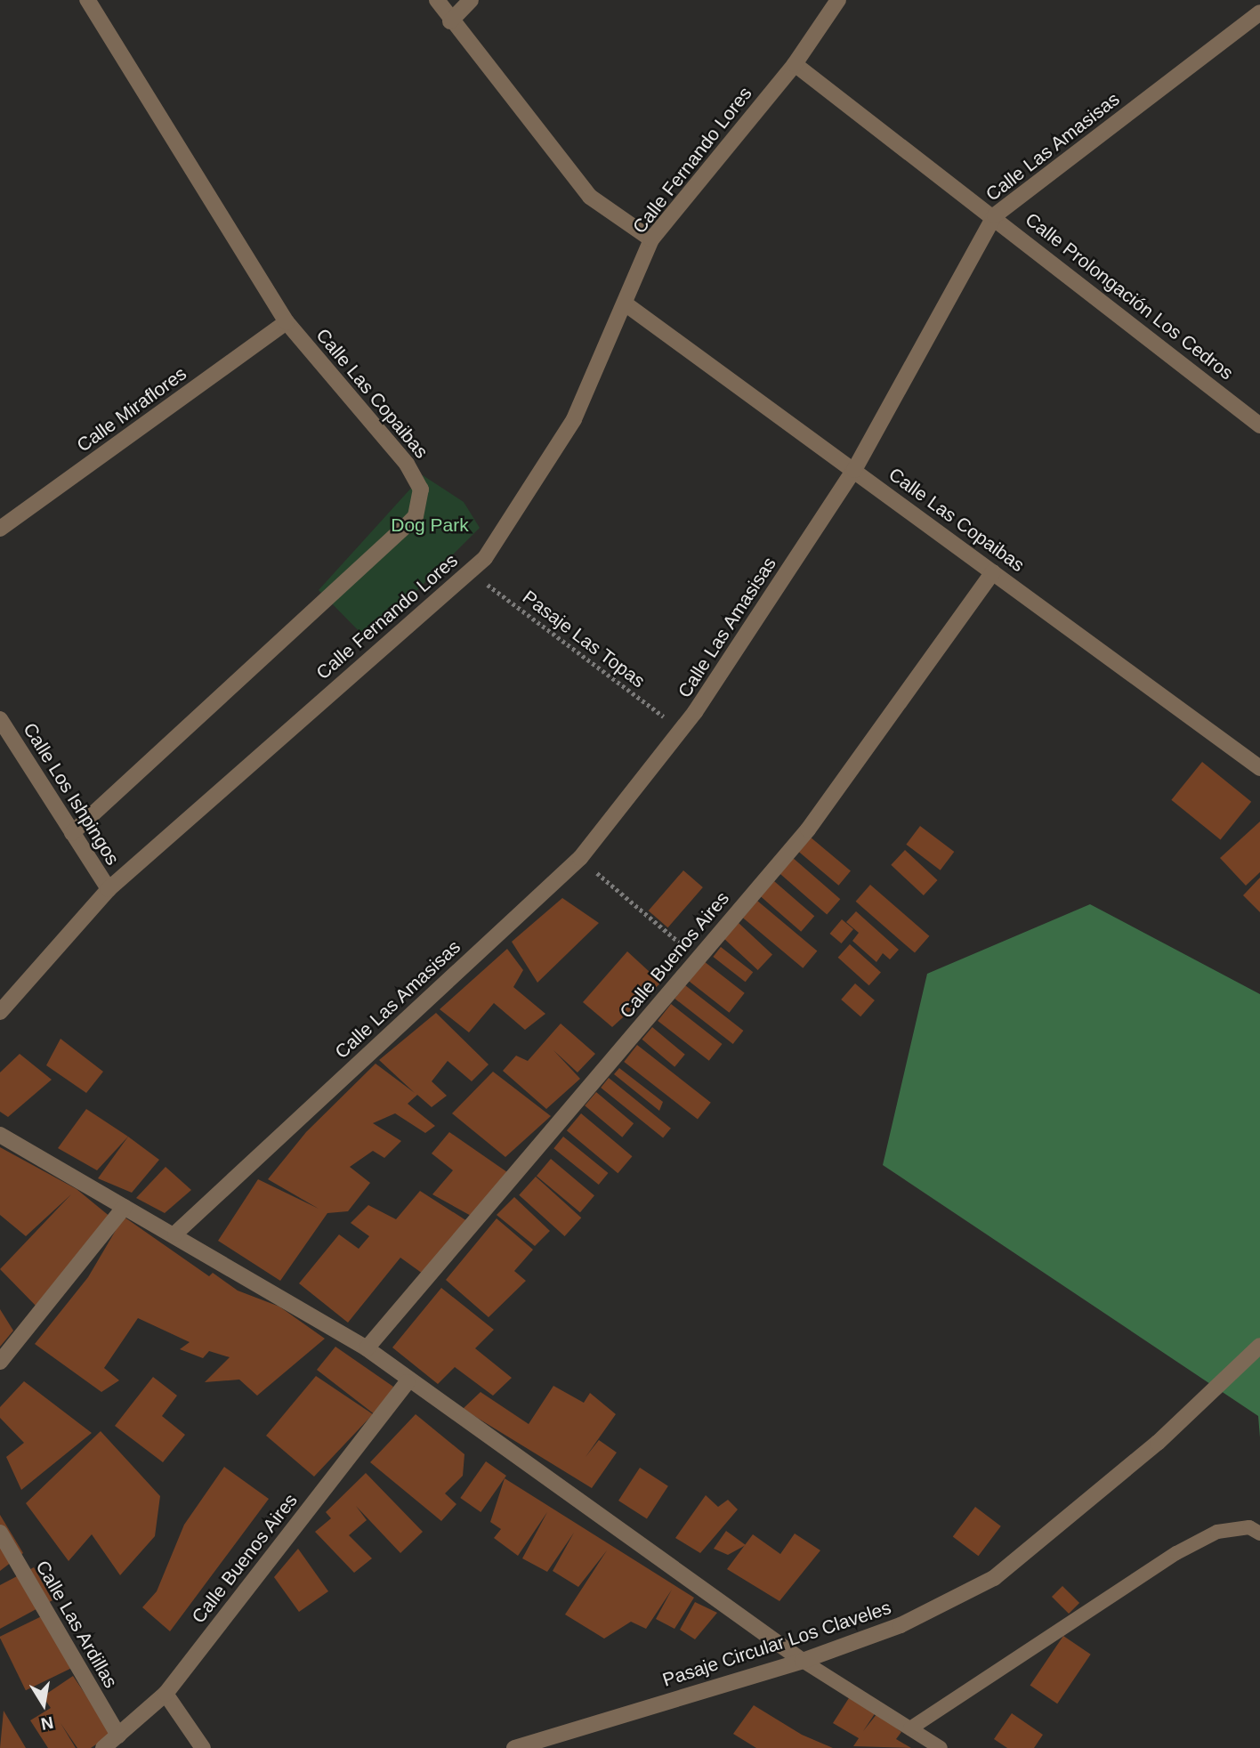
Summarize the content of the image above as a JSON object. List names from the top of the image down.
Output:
{
  "streets": {
    "street": [
      "Calle Las Amasisas",
      "Calle Fernando Lores",
      "Calle Prolongación Los Cedros",
      "Calle Las Copaibas",
      "Calle Miraflores",
      "Calle Los Ishpingos",
      "Calle Buenos Aires",
      "Calle Las Ardillas",
      "Pasaje Circular Los Claveles"
    ],
    "path": ["Pasaje Las Topas"]
  },
  "crossings": [
    ["Calle Las Amasisas", "Calle Prolongación Los Cedros"],
    ["Calle Las Amasisas", "Calle Las Copaibas"],
    ["Calle Las Amasisas", "Pasaje Las Topas"],
    ["Calle Fernando Lores", "Calle Prolongación Los Cedros"],
    ["Calle Fernando Lores", "Calle Las Copaibas"],
    ["Calle Fernando Lores", "Pasaje Las Topas"],
    ["Calle Fernando Lores", "Calle Los Ishpingos"],
    ["Calle Las Copaibas", "Calle Miraflores"],
    ["Calle Las Copaibas", "Calle Los Ishpingos"],
    ["Calle Las Copaibas", "Calle Buenos Aires"],
    ["Calle Buenos Aires", "Calle Las Ardillas"]
  ],
  "parks": ["Dog Park"],
  "north": "bottom"
}
